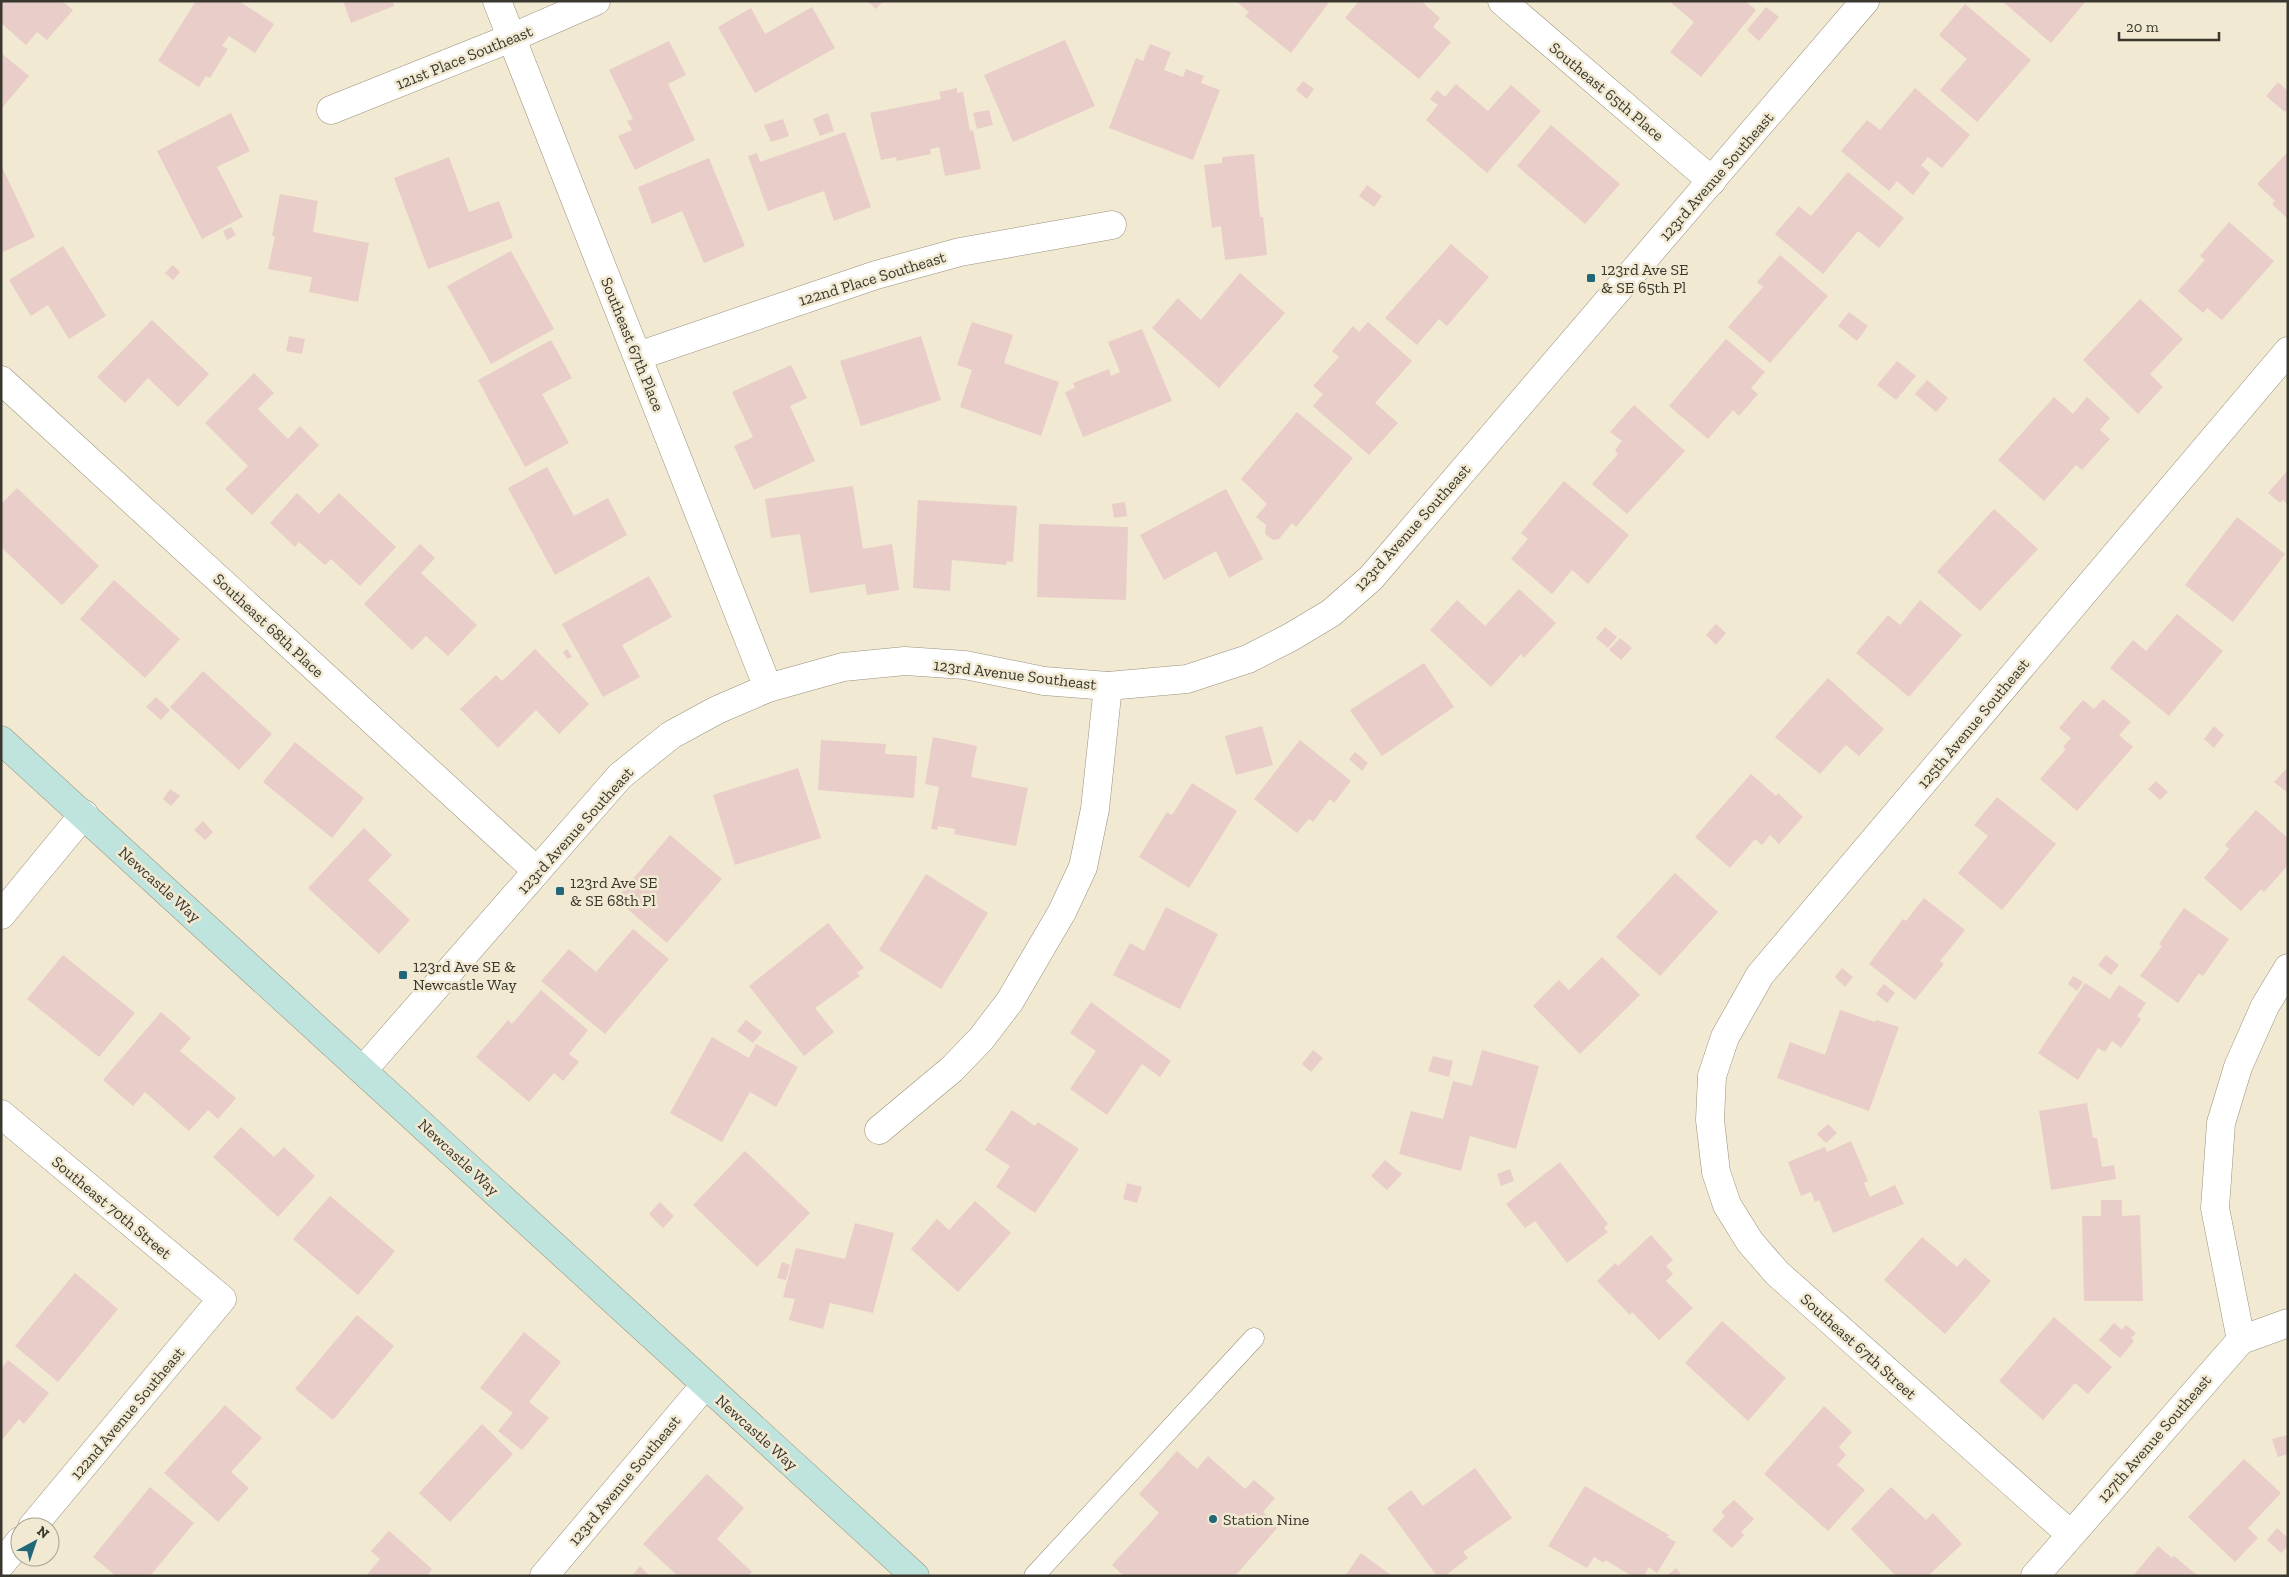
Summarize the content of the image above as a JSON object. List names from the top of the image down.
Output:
{
  "streets": {
    "main road": ["Newcastle Way"],
    "street": [
      "121st Place Southeast",
      "Southeast 65th Place",
      "123rd Avenue Southeast",
      "122nd Place Southeast",
      "Southeast 67th Place",
      "Southeast 68th Place",
      "125th Avenue Southeast",
      "Southeast 70th Street",
      "Southeast 67th Street",
      "122nd Avenue Southeast",
      "127th Avenue Southeast"
    ]
  },
  "crossings": [
    ["121st Place Southeast", "Southeast 67th Place"],
    ["Southeast 65th Place", "123rd Avenue Southeast"],
    ["123rd Avenue Southeast", "Southeast 67th Place"],
    ["123rd Avenue Southeast", "Southeast 68th Place"],
    ["123rd Avenue Southeast", "Newcastle Way"],
    ["122nd Place Southeast", "Southeast 67th Place"],
    ["125th Avenue Southeast", "Southeast 67th Street"],
    ["Southeast 70th Street", "122nd Avenue Southeast"],
    ["Southeast 67th Street", "127th Avenue Southeast"]
  ],
  "places": {
    "transit": ["123rd Ave SE & SE 65th Pl", "123rd Ave SE & SE 68th Pl", "123rd Ave SE & Newcastle Way"],
    "other": ["Station Nine"]
  },
  "scale_bar": "20 m",
  "north": "top right"
}
